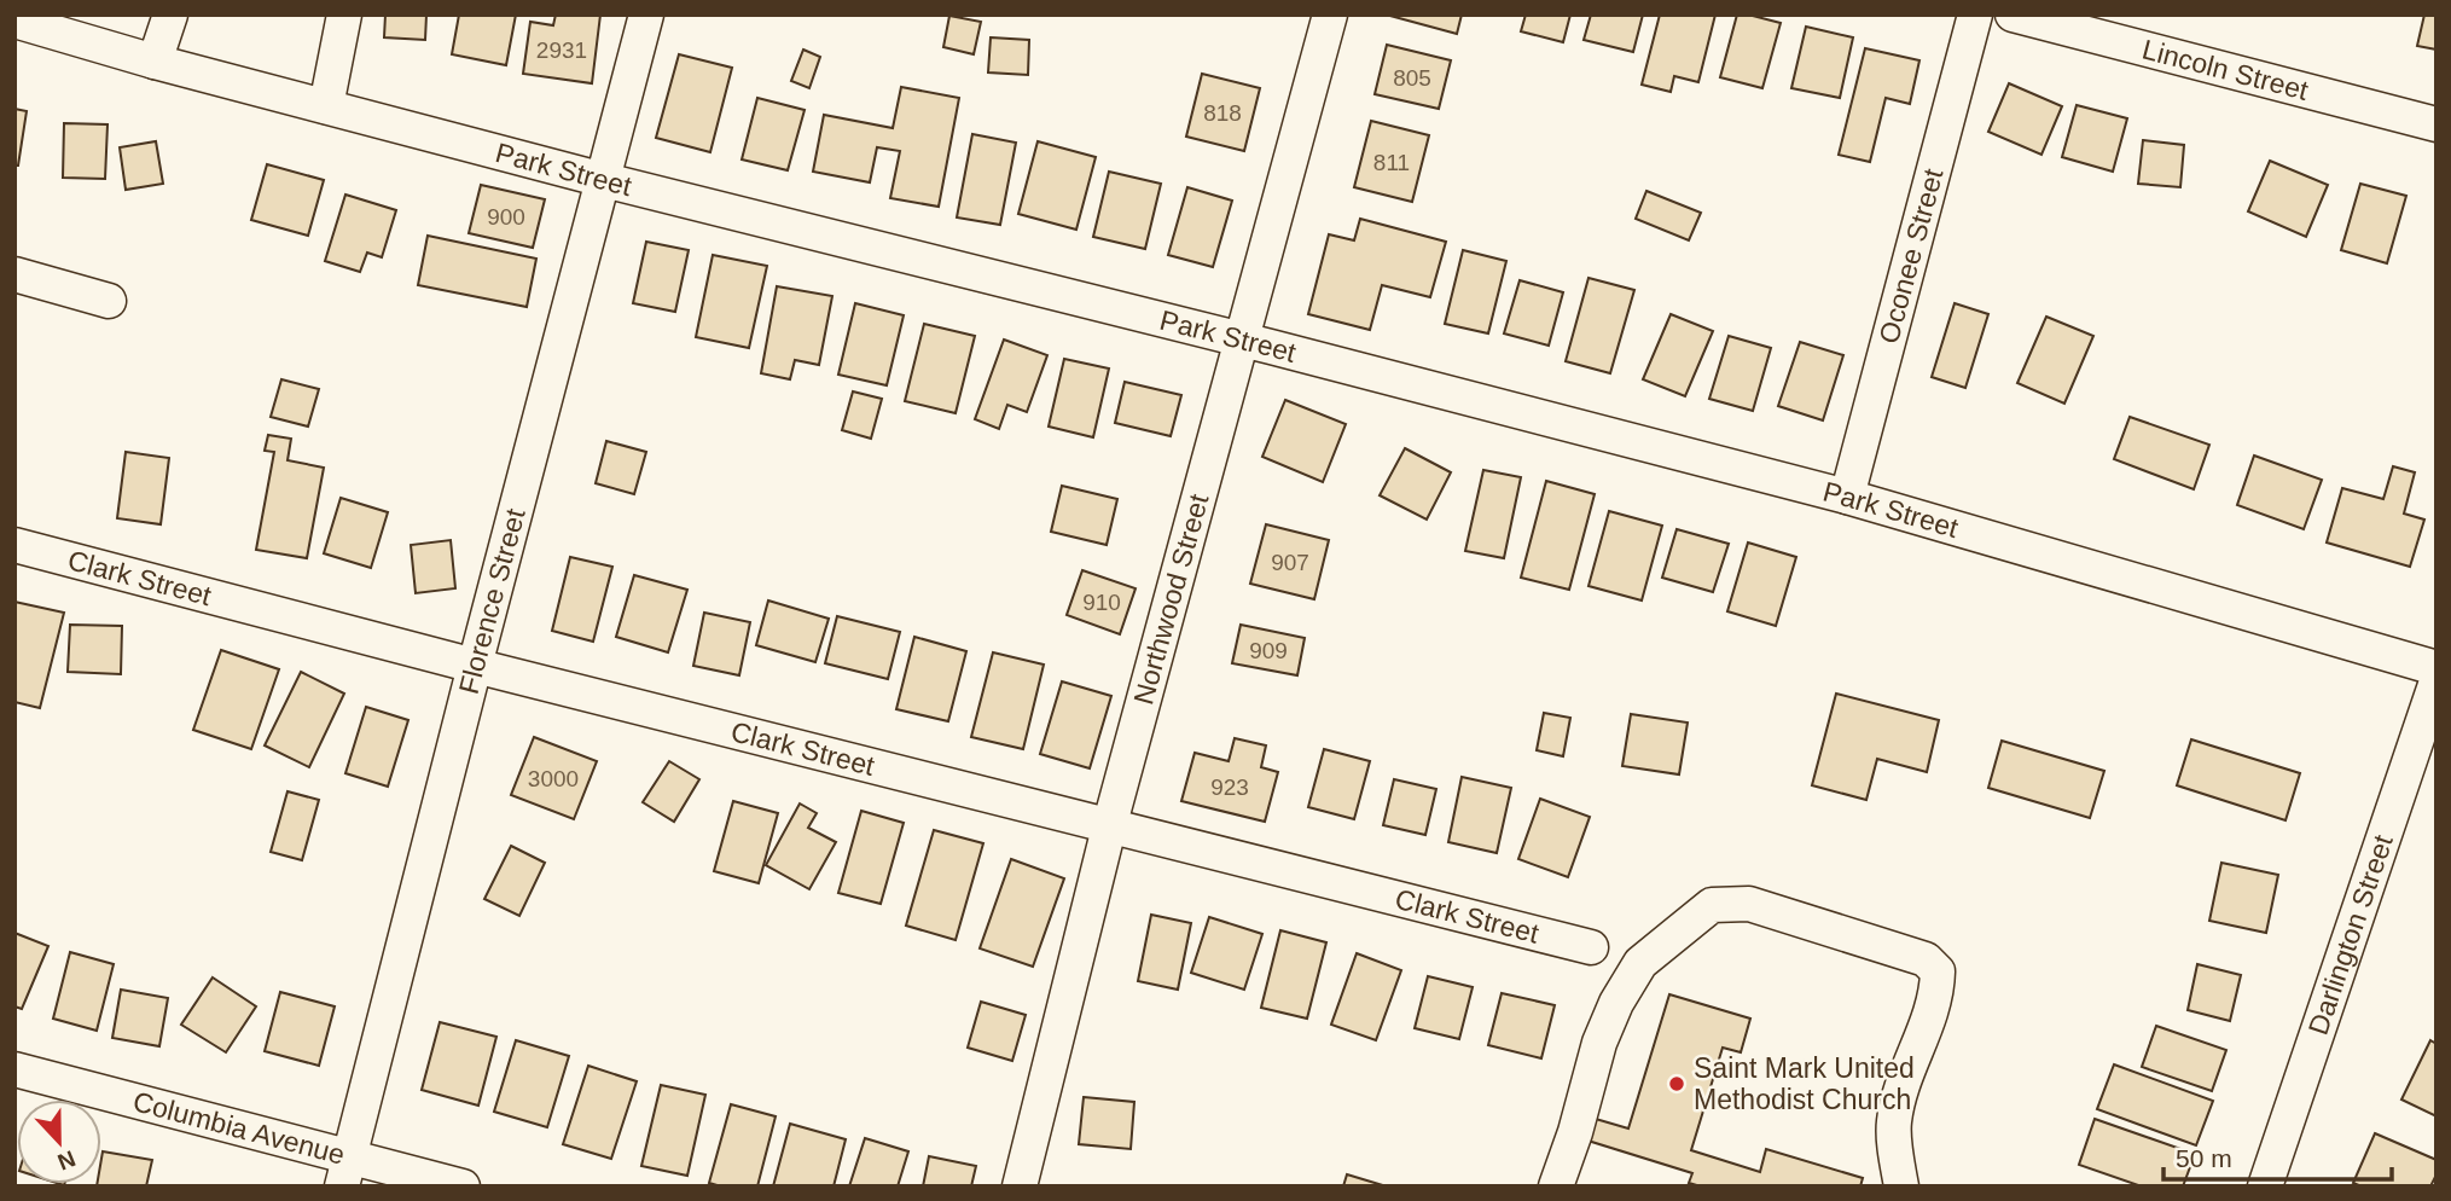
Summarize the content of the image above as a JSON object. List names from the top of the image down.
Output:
{
  "streets": {
    "street": [
      "Lincoln Street",
      "Park Street",
      "Oconee Street",
      "Clark Street",
      "Northwood Street",
      "Florence Street",
      "Darlington Street",
      "Columbia Avenue"
    ]
  },
  "crossings": [
    ["Park Street", "Oconee Street"],
    ["Park Street", "Northwood Street"],
    ["Park Street", "Florence Street"],
    ["Clark Street", "Northwood Street"],
    ["Clark Street", "Florence Street"],
    ["Florence Street", "Columbia Avenue"]
  ],
  "places": ["Saint Mark United Methodist Church"],
  "house_numbers": [
    "2931",
    "805",
    "818",
    "811",
    "900",
    "907",
    "910",
    "909",
    "3000",
    "923"
  ],
  "scale_bar": "50 m",
  "north": "bottom"
}
